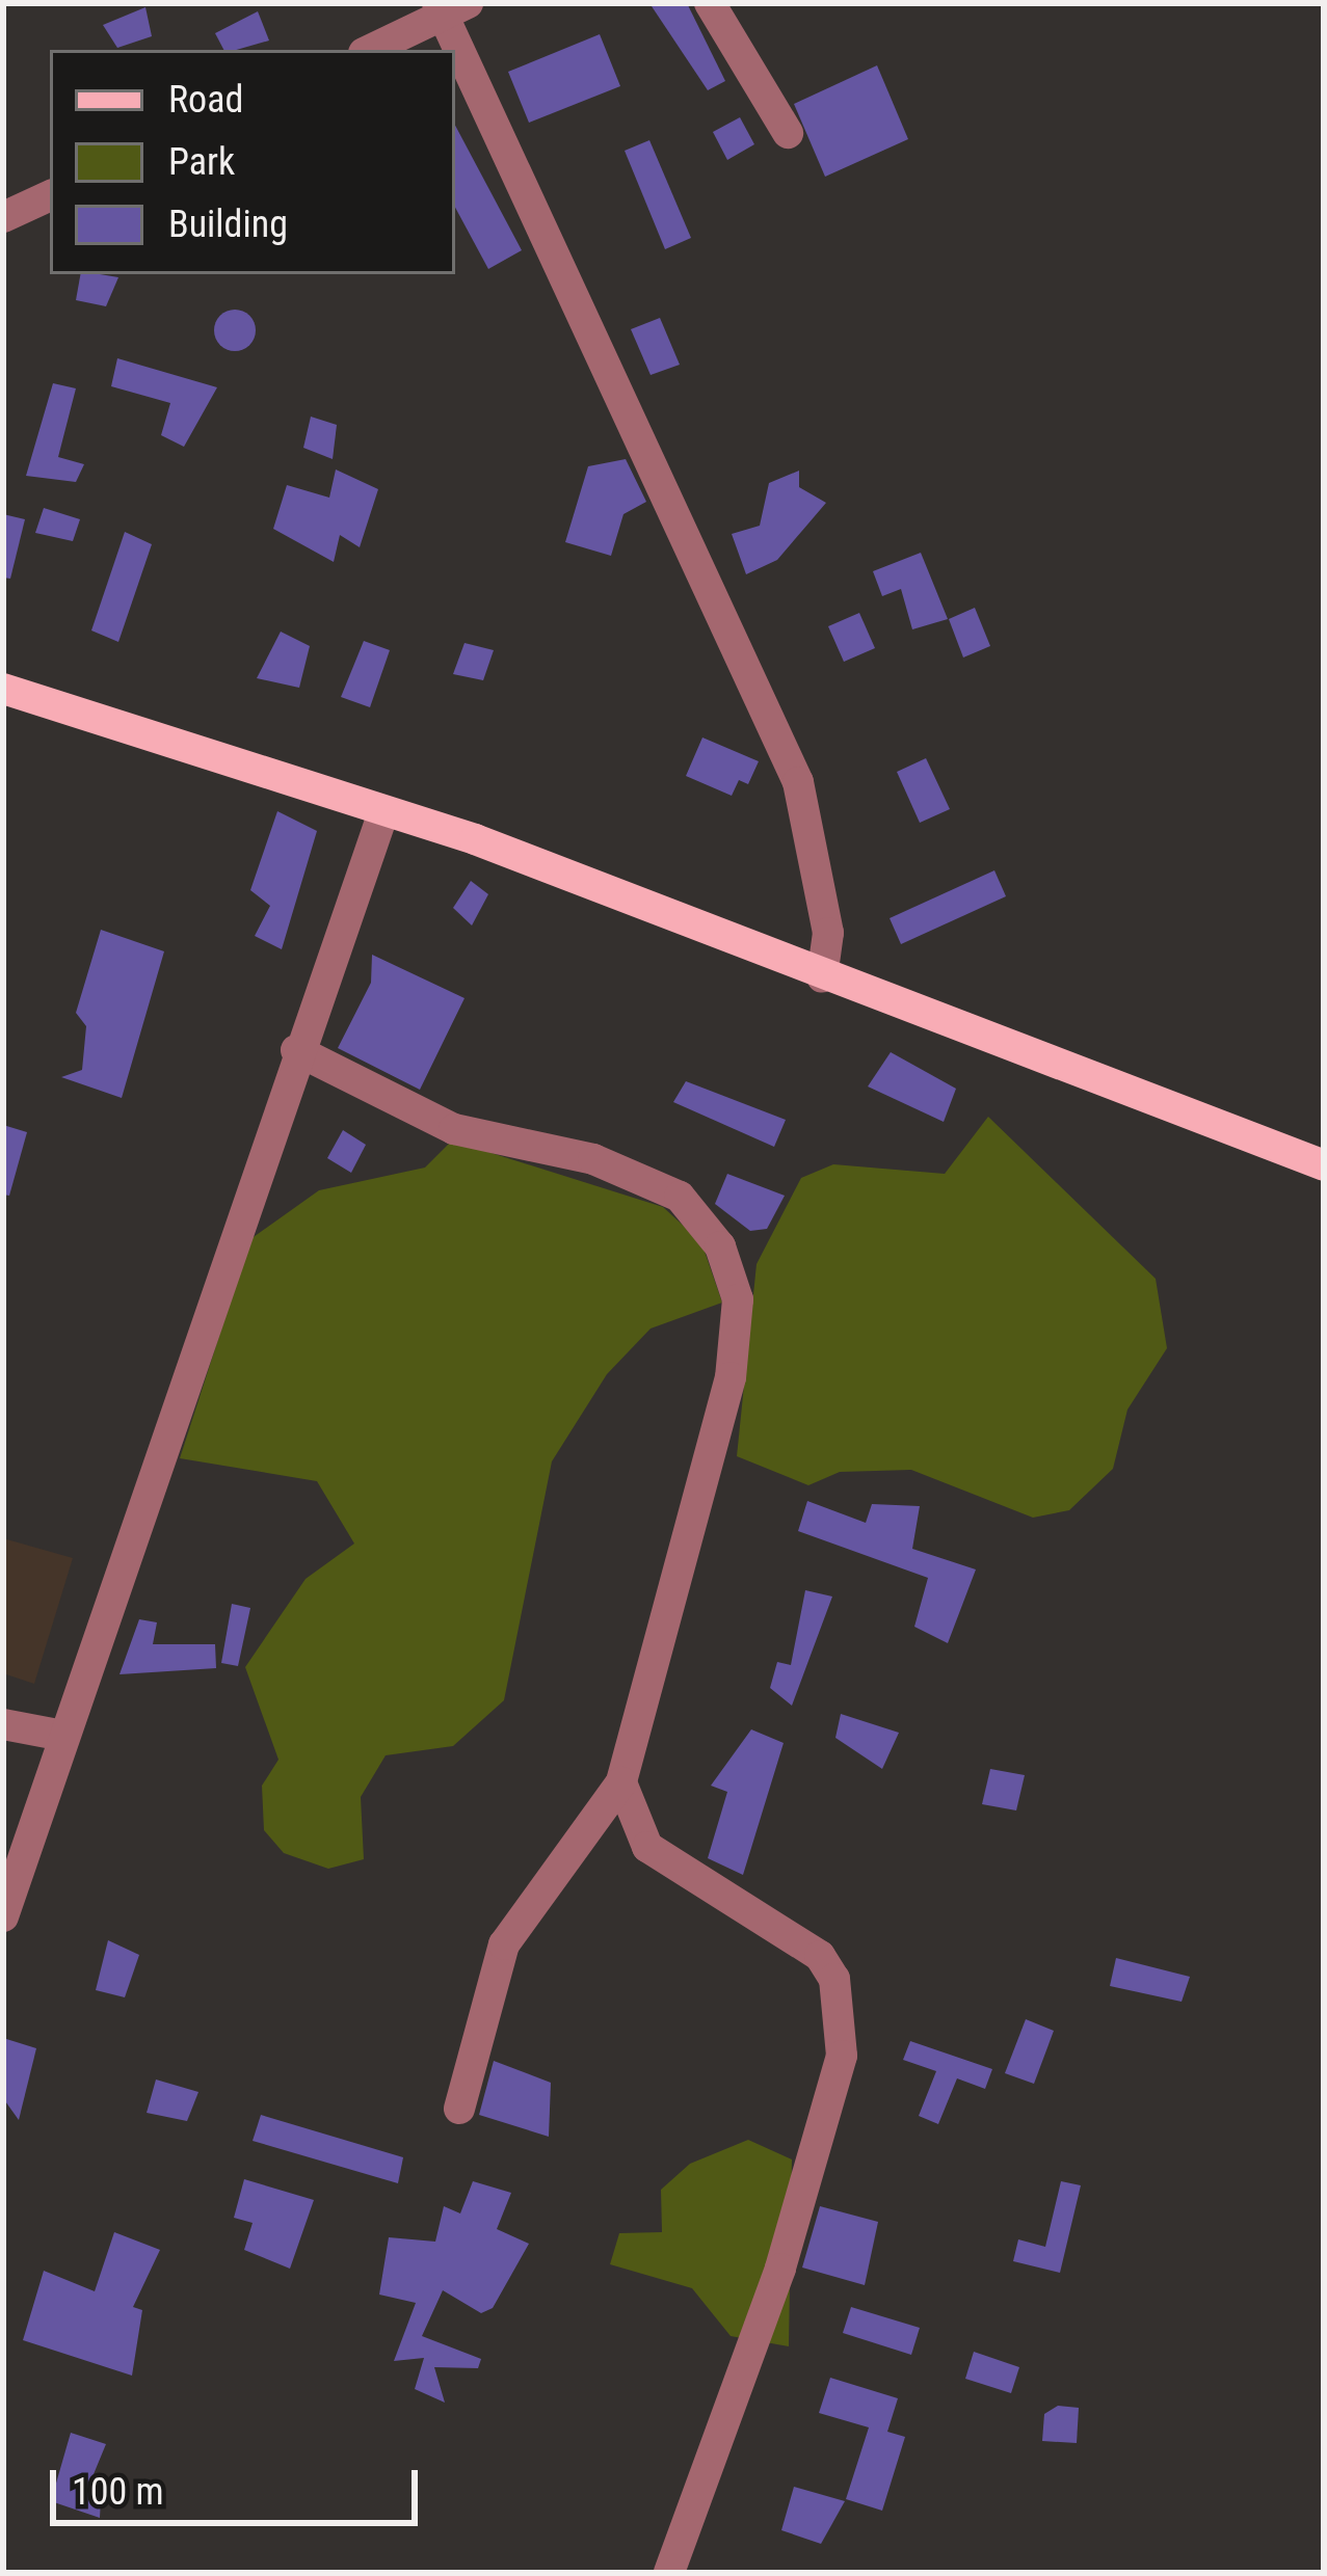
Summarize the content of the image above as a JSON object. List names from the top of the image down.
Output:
{
  "legend": ["Road", "Park", "Building"],
  "scale_bar": "100 m"
}
